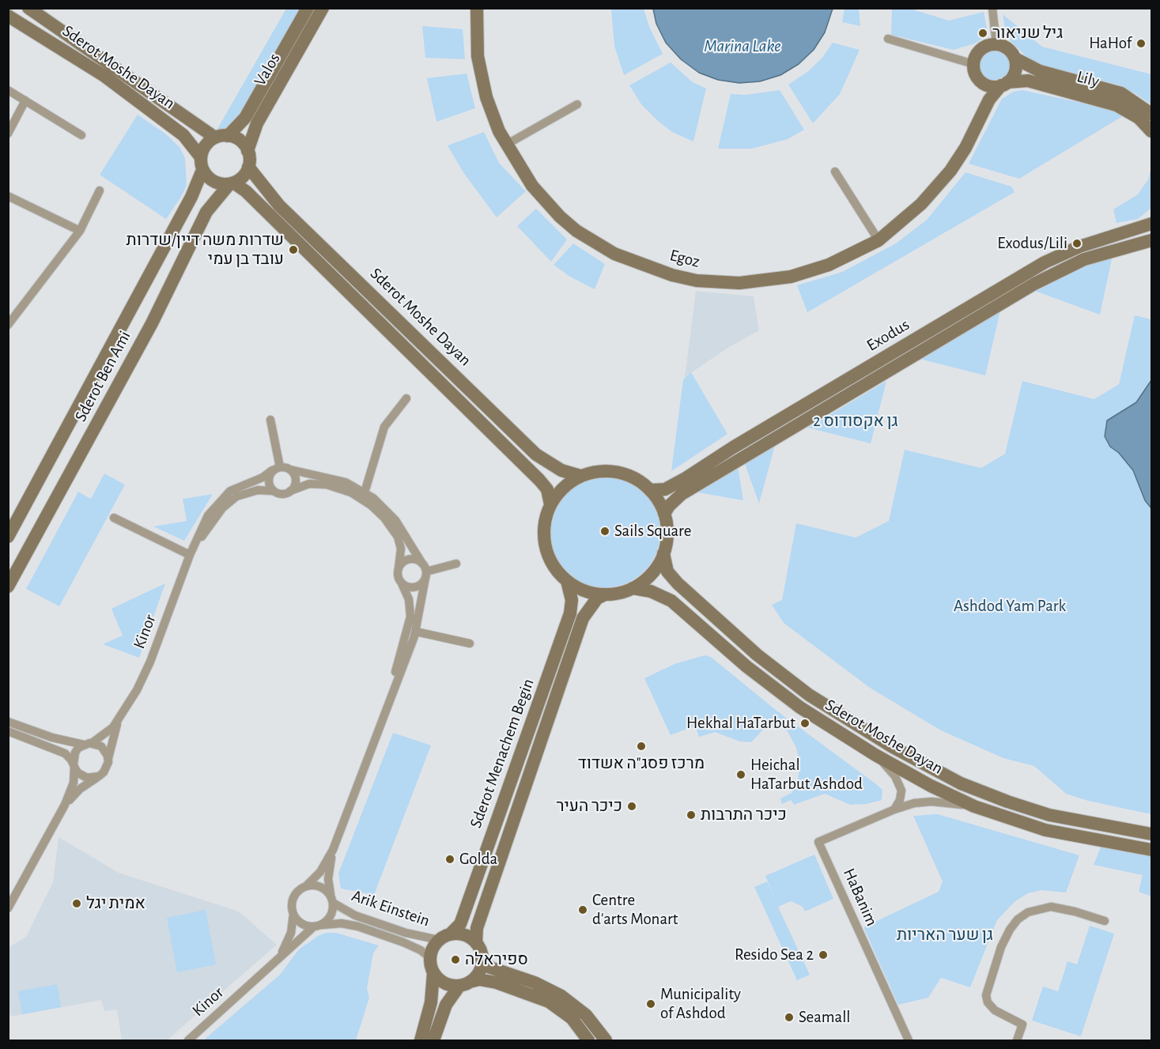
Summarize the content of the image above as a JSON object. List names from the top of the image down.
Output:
{
  "streets": {
    "main road": [
      "Sderot Moshe Dayan",
      "Valos",
      "Lily",
      "Egoz",
      "Exodus",
      "Sderot Ben Ami",
      "Sderot Menachem Begin"
    ],
    "street": ["Kinor", "HaBanim", "Arik Einstein"]
  },
  "crossings": [
    ["Sderot Moshe Dayan", "Valos"],
    ["Sderot Moshe Dayan", "Exodus"],
    ["Sderot Moshe Dayan", "Sderot Ben Ami"],
    ["Sderot Moshe Dayan", "Sderot Menachem Begin"],
    ["Sderot Moshe Dayan", "HaBanim"],
    ["Valos", "Sderot Ben Ami"],
    ["Lily", "Egoz"],
    ["Exodus", "Sderot Menachem Begin"],
    ["Kinor", "Arik Einstein"],
    ["Sderot Menachem Begin", "Arik Einstein"]
  ],
  "water": ["Marina Lake"],
  "parks": ["גן אקסודוס 2", "Ashdod Yam Park", "גן שער האריות"],
  "places": [
    "גיל שניאור",
    "HaHof",
    "Exodus/Lili",
    "שדרות משה דיין/שדרות עובד בן עמי",
    "Sails Square",
    "Hekhal HaTarbut",
    "מרכז פסג\"ה אשדוד",
    "Heichal HaTarbut Ashdod",
    "כיכר העיר",
    "כיכר התרבות",
    "Golda",
    "אמית יגל",
    "Centre d'arts Monart",
    "Resido Sea 2",
    "ספיראלה",
    "Municipality of Ashdod",
    "Seamall"
  ]
}
